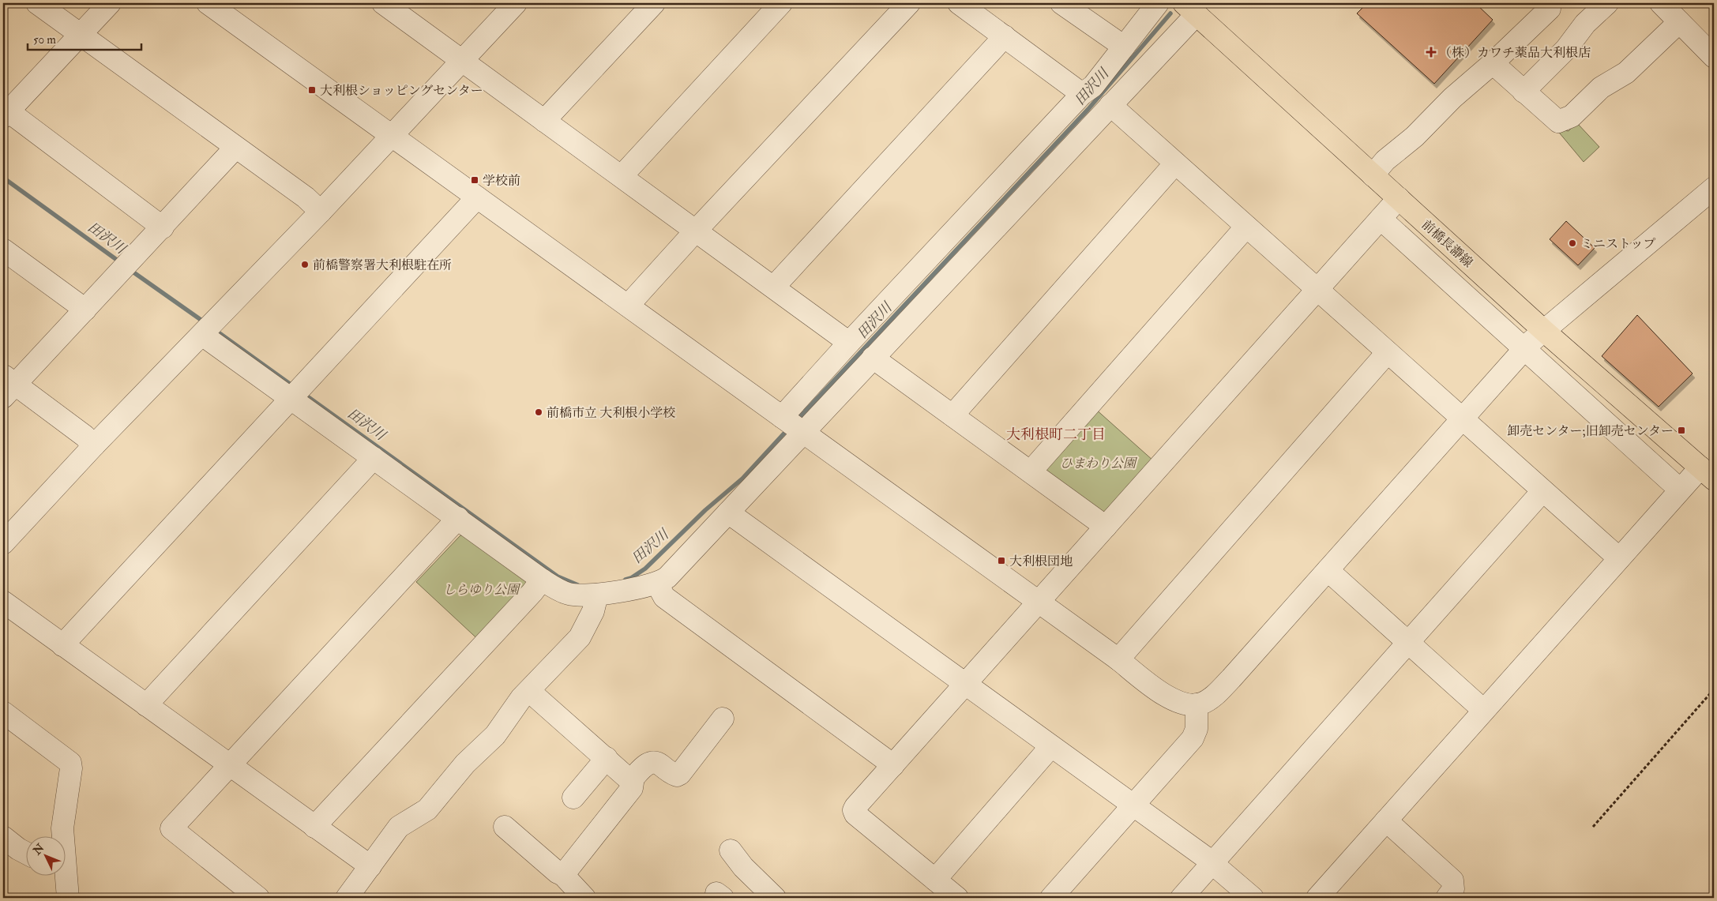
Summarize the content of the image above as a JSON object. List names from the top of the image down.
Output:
{
  "streets": {
    "main road": ["前橋長瀞線"]
  },
  "districts": ["大利根町二丁目"],
  "water": ["田沢川"],
  "parks": ["ひまわり公園", "しらゆり公園"],
  "places": {
    "health": ["（株）カワチ薬品大利根店"],
    "transit": [
      "大利根ショッピングセンター",
      "学校前",
      "卸売センター;旧卸売センター",
      "大利根団地"
    ],
    "other": ["ミニストップ", "前橋警察署大利根駐在所", "前橋市立 大利根小学校"]
  },
  "scale_bar": "50 m",
  "north": "top left"
}
